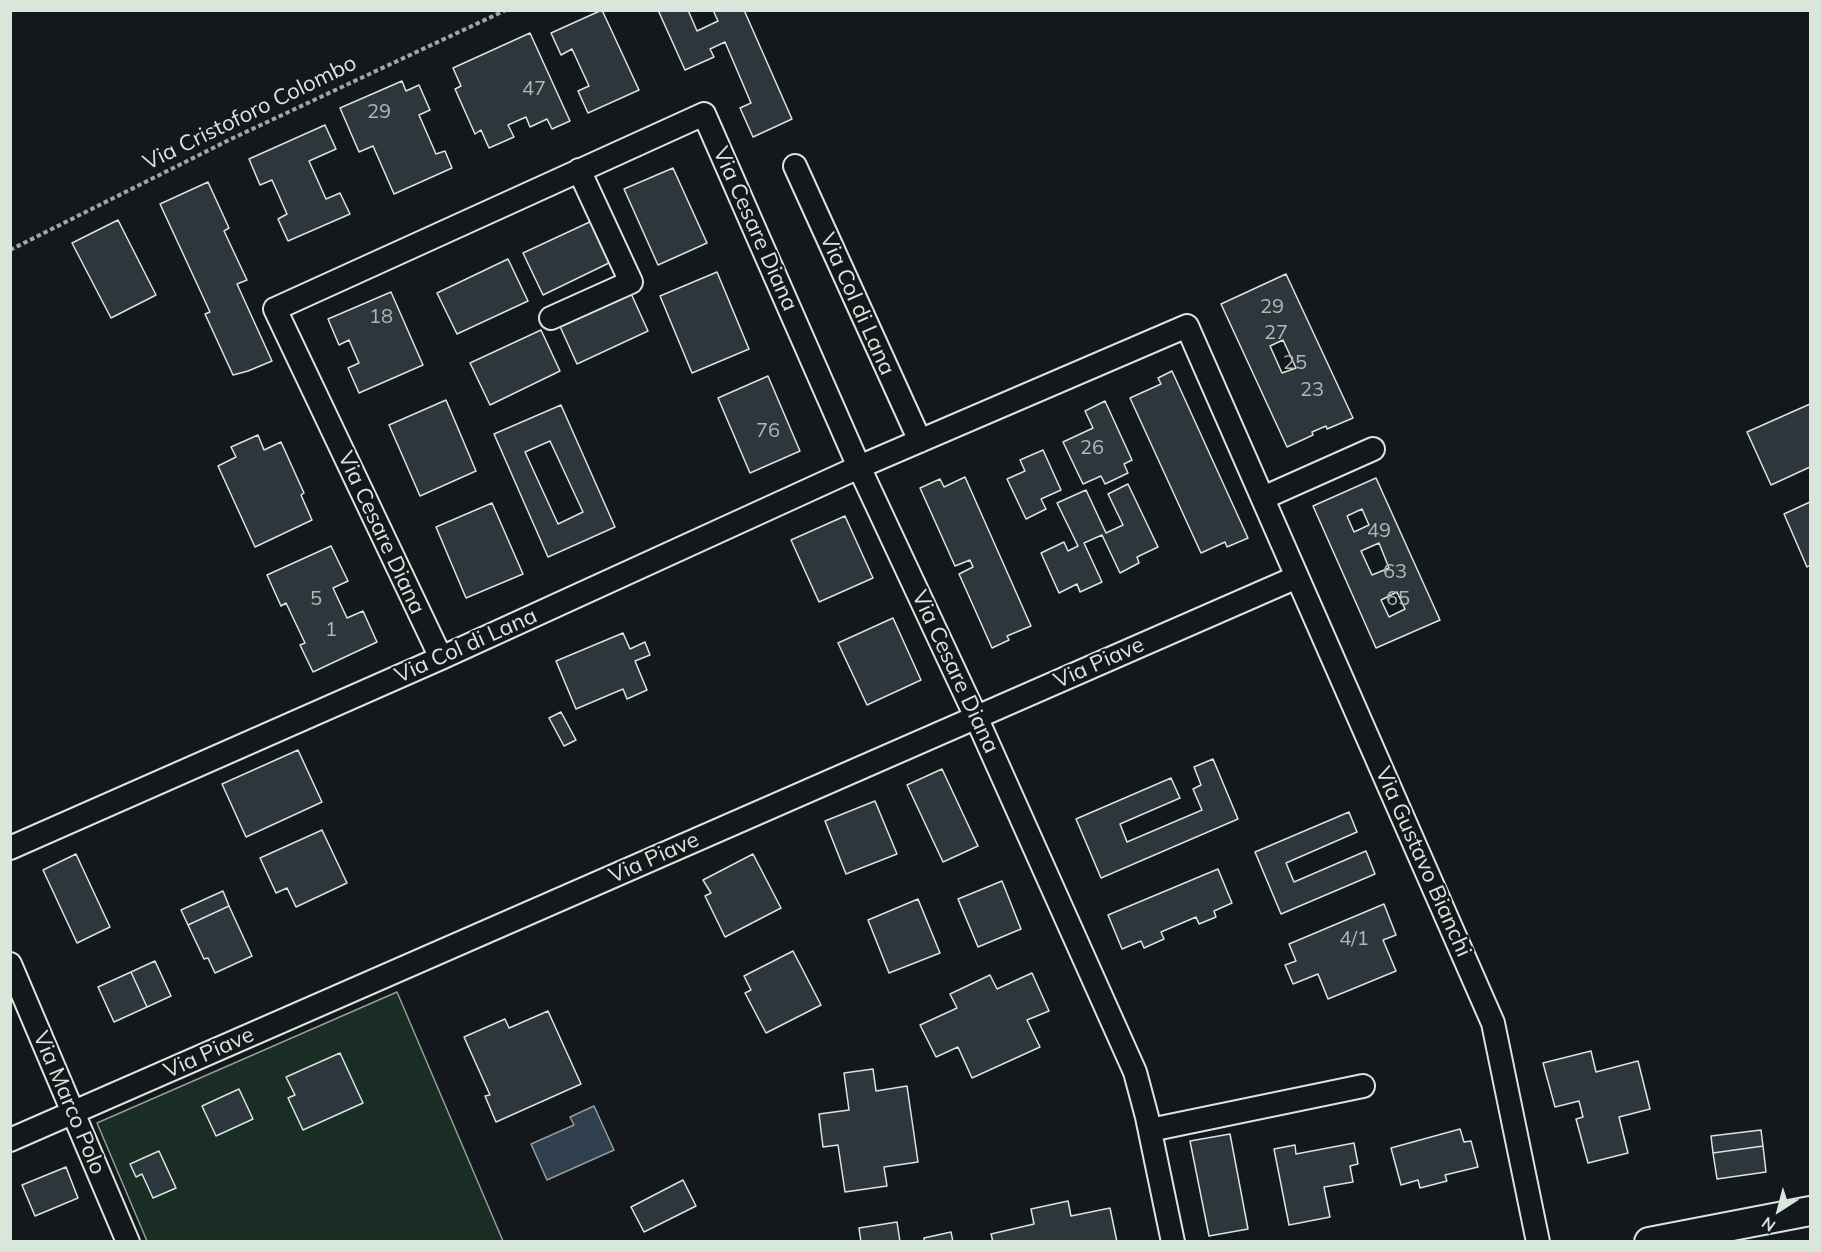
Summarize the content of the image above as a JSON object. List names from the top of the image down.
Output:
{
  "streets": {
    "street": [
      "Via Cesare Diana",
      "Via Col di Lana",
      "Via Piave",
      "Via Gustavo Bianchi",
      "Via Marco Polo"
    ],
    "path": ["Via Cristoforo Colombo"]
  },
  "crossings": [
    ["Via Cesare Diana", "Via Col di Lana"],
    ["Via Cesare Diana", "Via Piave"],
    ["Via Col di Lana", "Via Gustavo Bianchi"],
    ["Via Piave", "Via Gustavo Bianchi"],
    ["Via Piave", "Via Marco Polo"]
  ],
  "house_numbers": [
    "47",
    "29",
    "29",
    "18",
    "27",
    "25",
    "23",
    "76",
    "26",
    "49",
    "63",
    "5",
    "65",
    "1",
    "4/1"
  ],
  "north": "bottom left"
}
